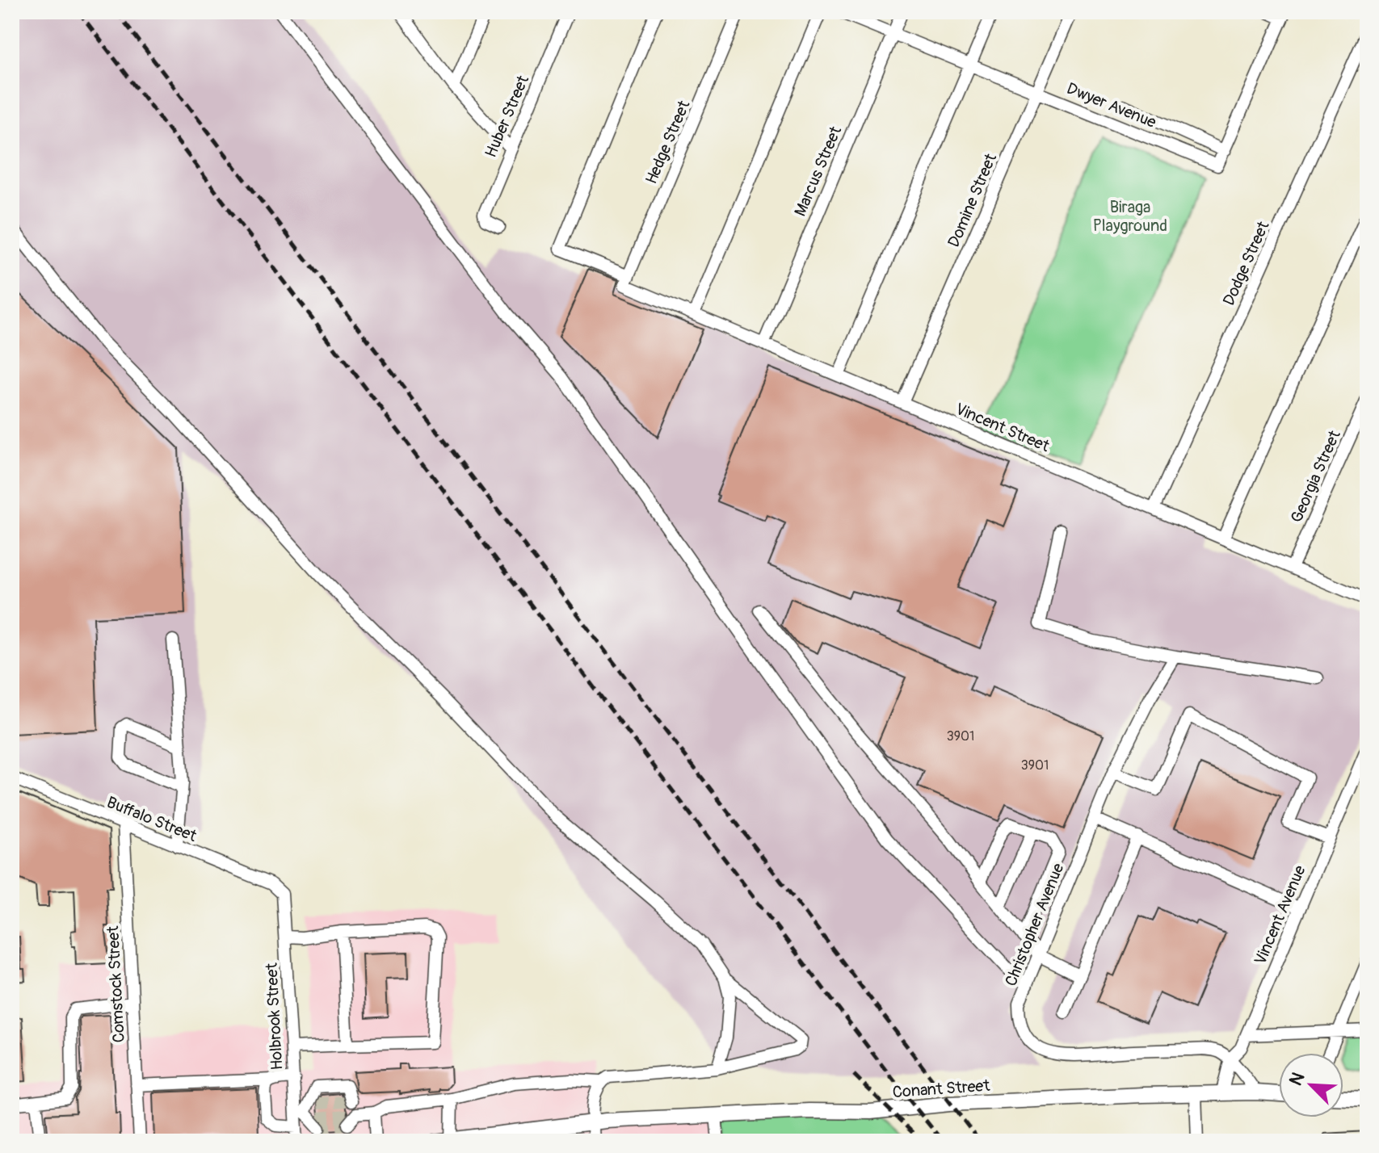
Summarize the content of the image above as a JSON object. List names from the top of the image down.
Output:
{
  "streets": {
    "main road": ["Conant Street"],
    "street": [
      "Dwyer Avenue",
      "Huber Street",
      "Hedge Street",
      "Marcus Street",
      "Domine Street",
      "Dodge Street",
      "Vincent Street",
      "Georgia Street",
      "Buffalo Street",
      "Vincent Avenue",
      "Christopher Avenue",
      "Comstock Street",
      "Holbrook Street"
    ]
  },
  "crossings": [
    ["Dwyer Avenue", "Marcus Street"],
    ["Dwyer Avenue", "Domine Street"],
    ["Hedge Street", "Vincent Street"],
    ["Marcus Street", "Vincent Street"],
    ["Domine Street", "Vincent Street"],
    ["Dodge Street", "Vincent Street"],
    ["Vincent Street", "Georgia Street"],
    ["Buffalo Street", "Comstock Street"],
    ["Buffalo Street", "Holbrook Street"],
    ["Vincent Avenue", "Christopher Avenue"],
    ["Vincent Avenue", "Conant Street"]
  ],
  "parks": ["Biraga Playground"],
  "house_numbers": ["3901", "3901"],
  "north": "top left"
}
